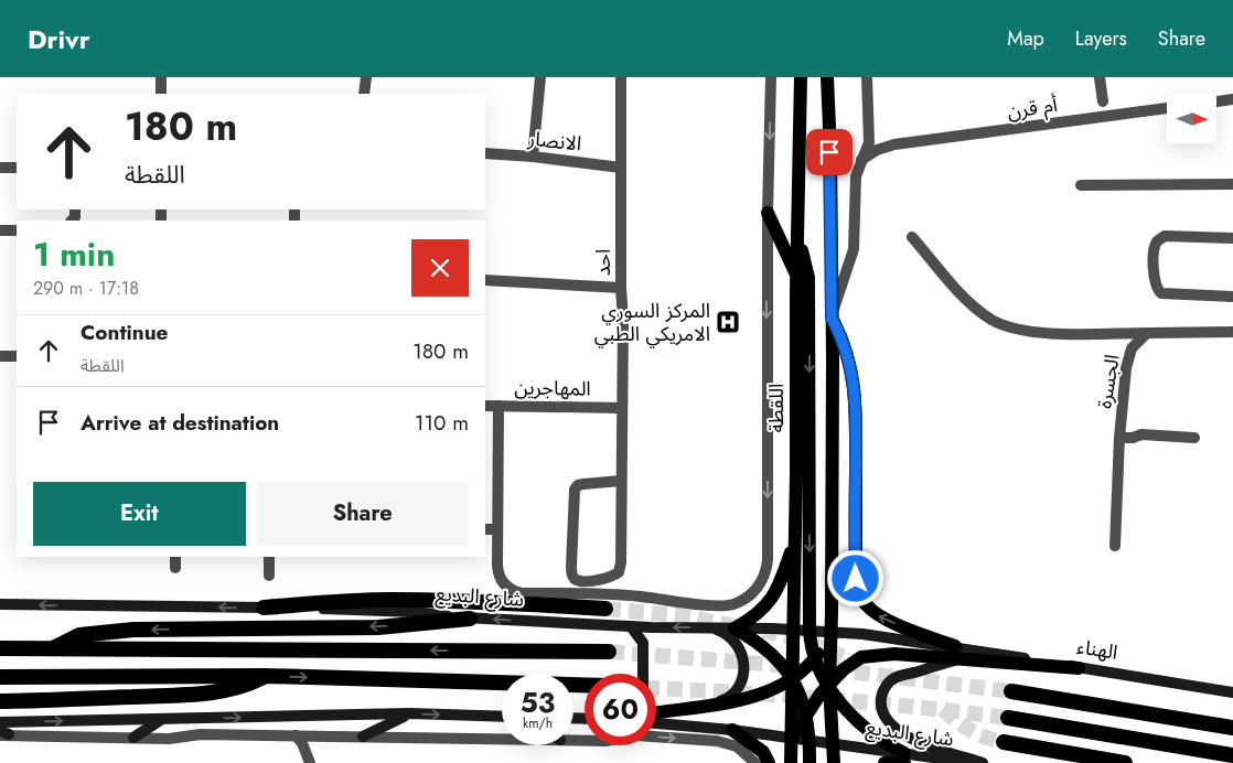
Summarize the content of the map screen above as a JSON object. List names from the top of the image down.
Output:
{
  "streets": {
    "main road": ["اللقطة", "شارع البديع", "الهناء"],
    "street": [
      "أم قرن",
      "الانصار",
      "احد",
      "الجسرة",
      "المهاجرين"
    ]
  },
  "crossings": [
    ["الانصار", "احد"],
    ["احد", "المهاجرين"],
    ["اللقطة", "شارع البديع"]
  ],
  "places": {
    "hospital": ["المركز السوري الامريكي الطبي"]
  },
  "north": "right",
  "page": {
    "header": "Drivr",
    "nav": ["Map", "Layers", "Share"],
    "turn": ["180 m", "اللقطة"],
    "heading": ["1 min", "290 m · 17:18"],
    "list": [
      {
        "name": "Continue",
        "note": "اللقطة",
        "value": "180 m"
      },
      {
        "name": "Arrive at destination",
        "value": "110 m"
      }
    ],
    "buttons": ["Exit", "Share"],
    "speed": "53 km/h",
    "limit": "60"
  }
}
